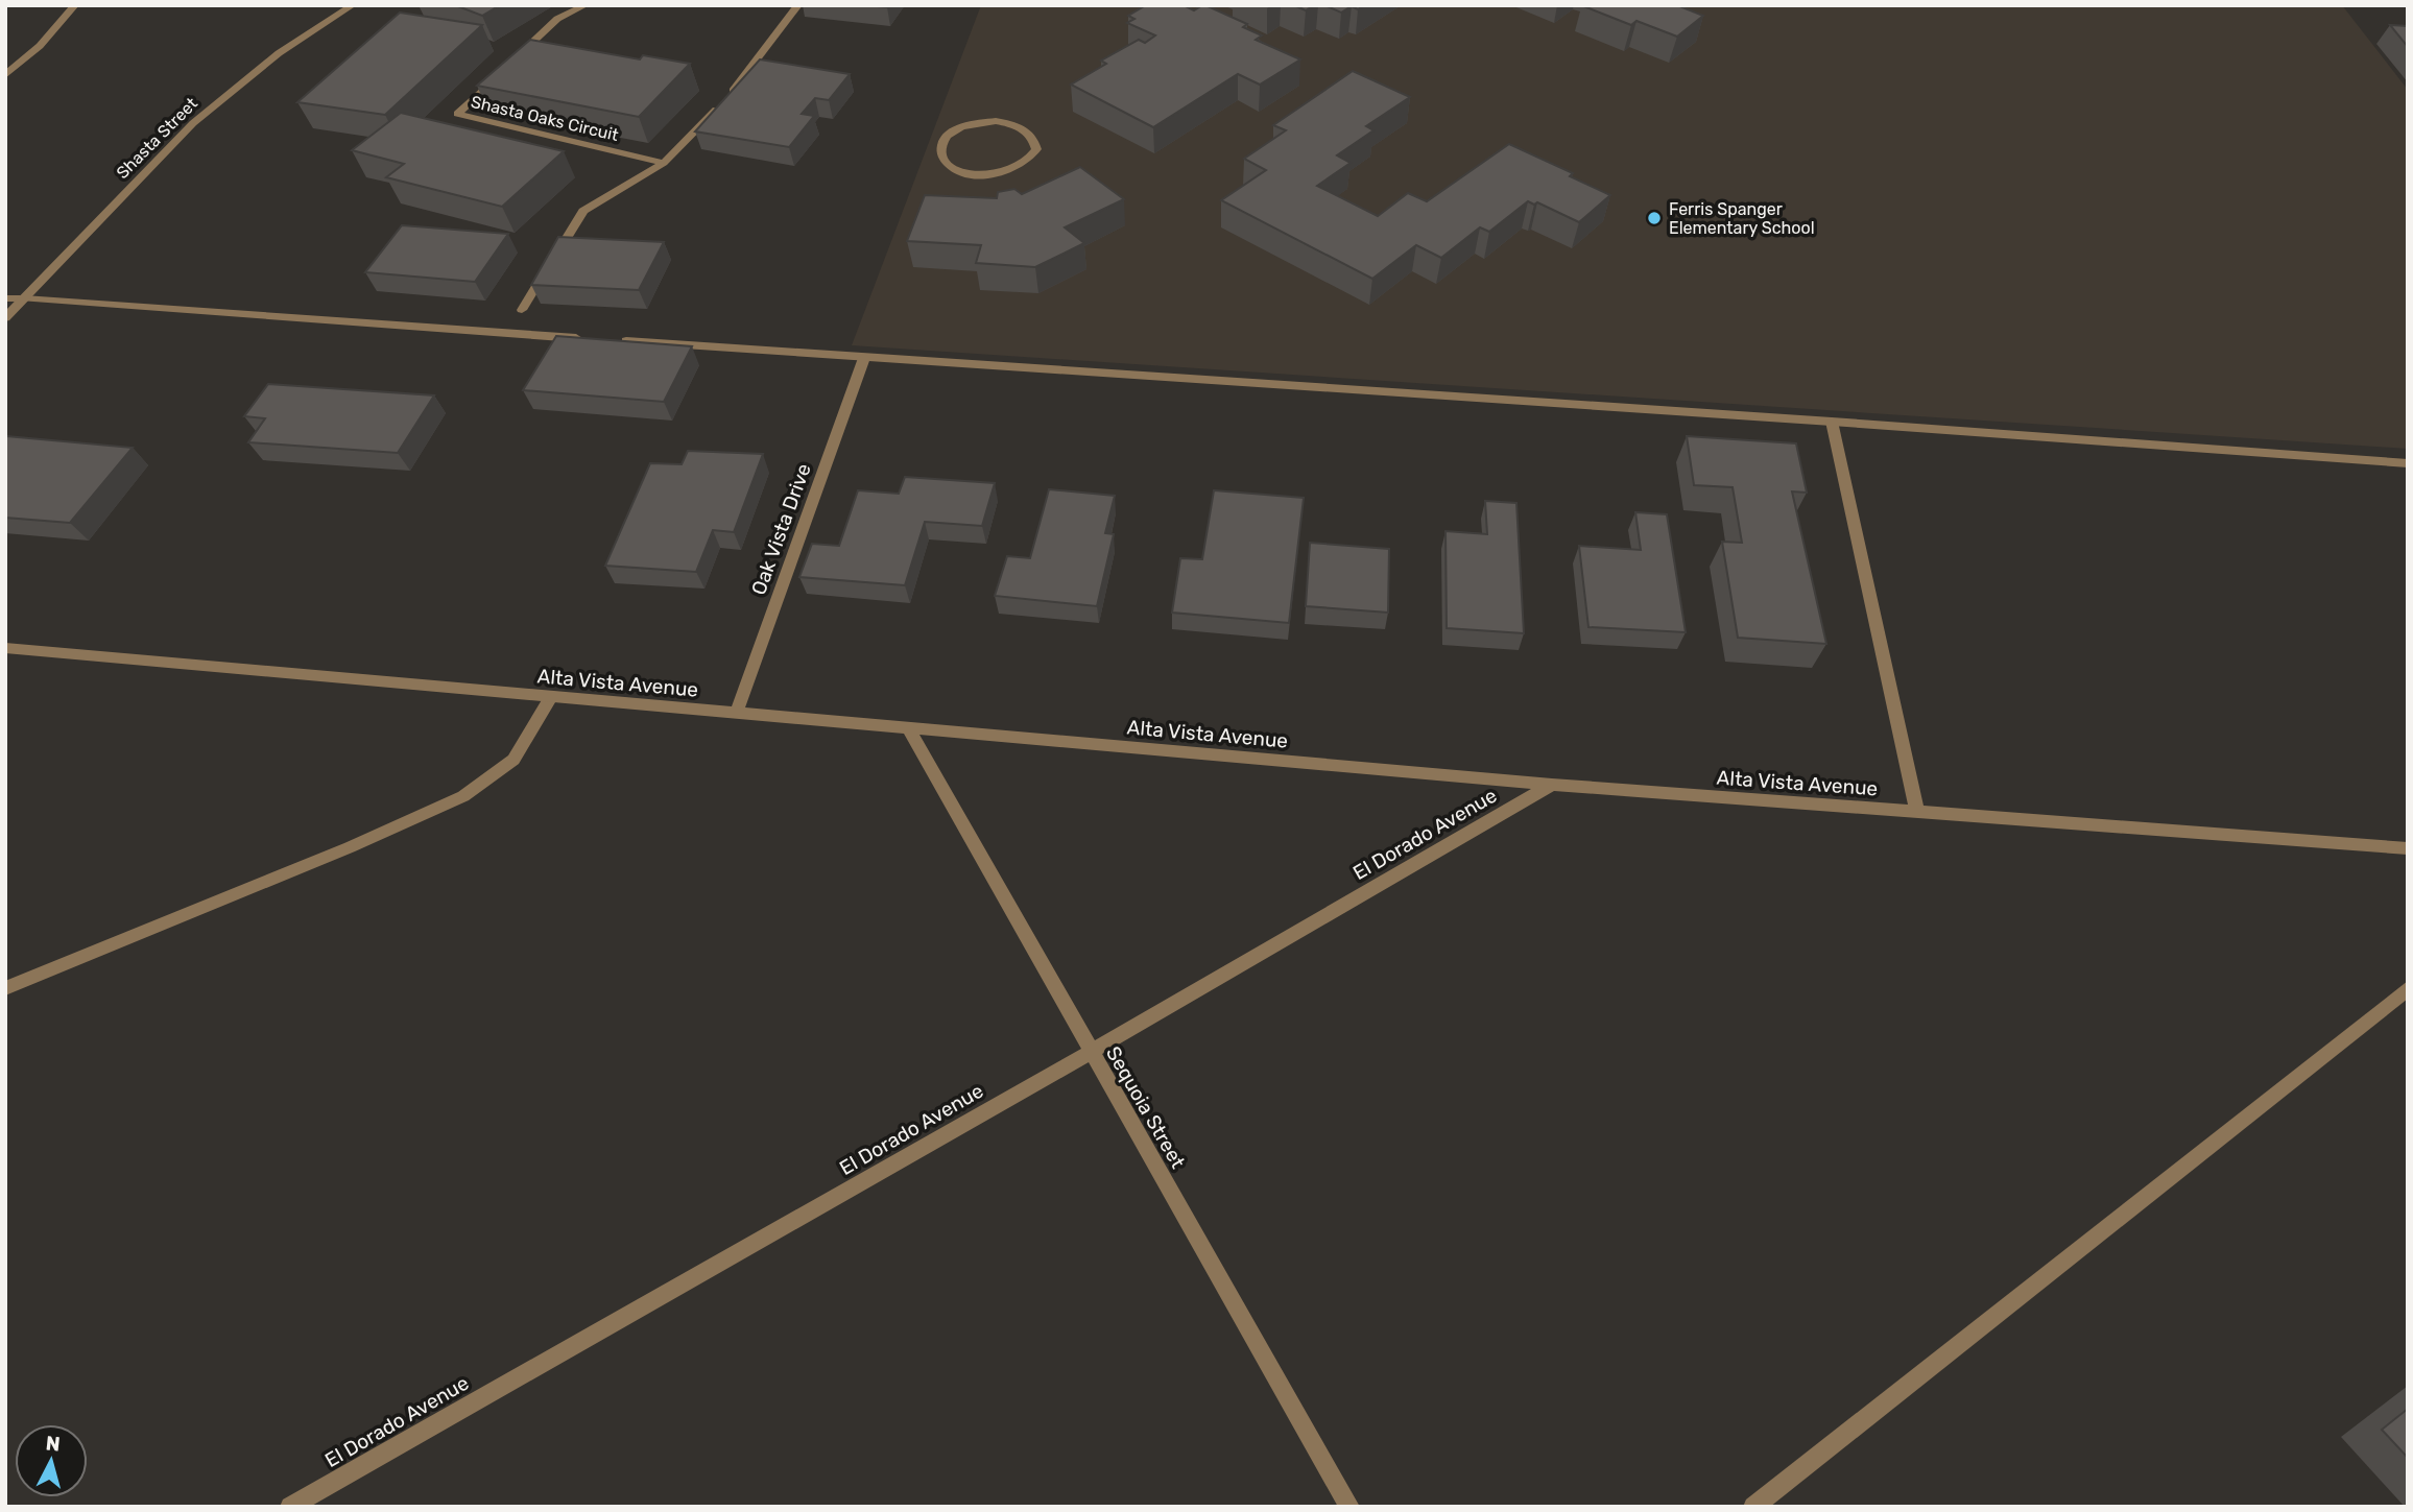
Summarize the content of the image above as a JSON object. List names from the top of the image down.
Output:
{
  "streets": {
    "street": [
      "Shasta Oaks Circuit",
      "Shasta Street",
      "Oak Vista Drive",
      "Alta Vista Avenue",
      "El Dorado Avenue",
      "Sequoia Street"
    ]
  },
  "crossings": [
    ["Oak Vista Drive", "Alta Vista Avenue"],
    ["Alta Vista Avenue", "El Dorado Avenue"],
    ["Alta Vista Avenue", "Sequoia Street"],
    ["El Dorado Avenue", "Sequoia Street"]
  ],
  "places": ["Ferris Spanger Elementary School"],
  "north": "top"
}
